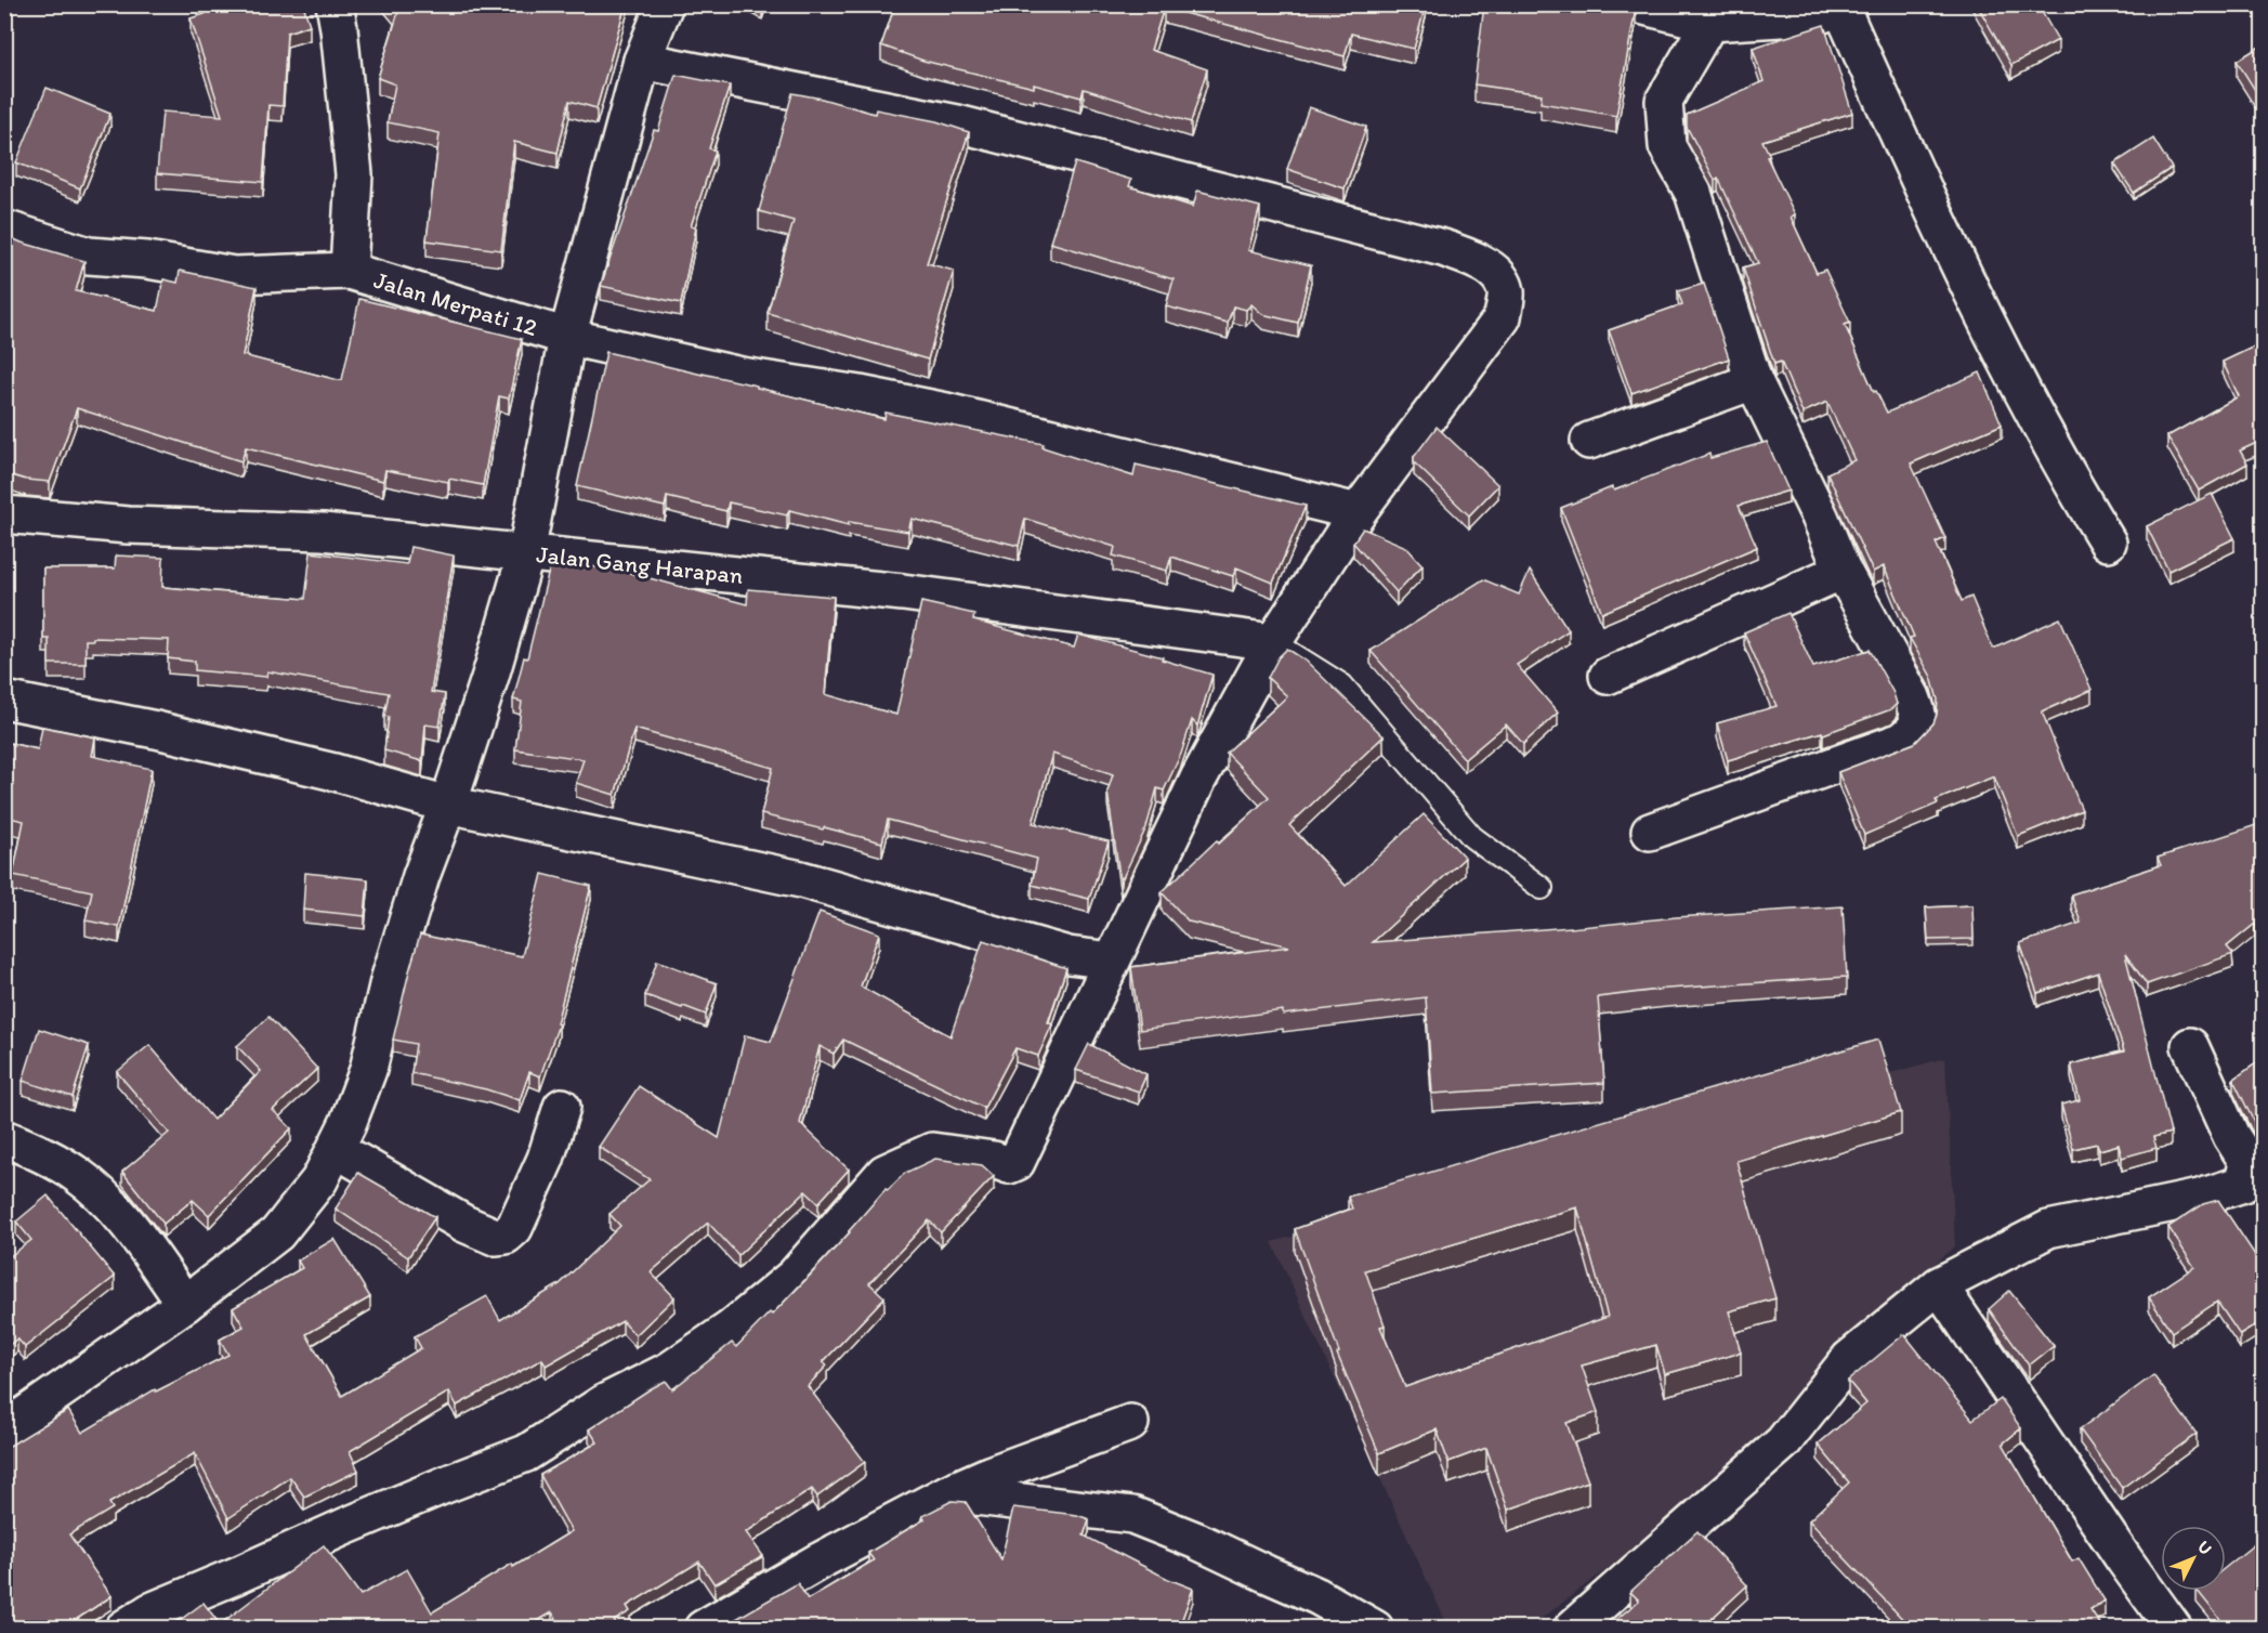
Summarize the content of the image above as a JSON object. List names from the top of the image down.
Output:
{
  "streets": {
    "street": ["Jalan Merpati 12", "Jalan Gang Harapan"]
  },
  "north": "top right"
}
